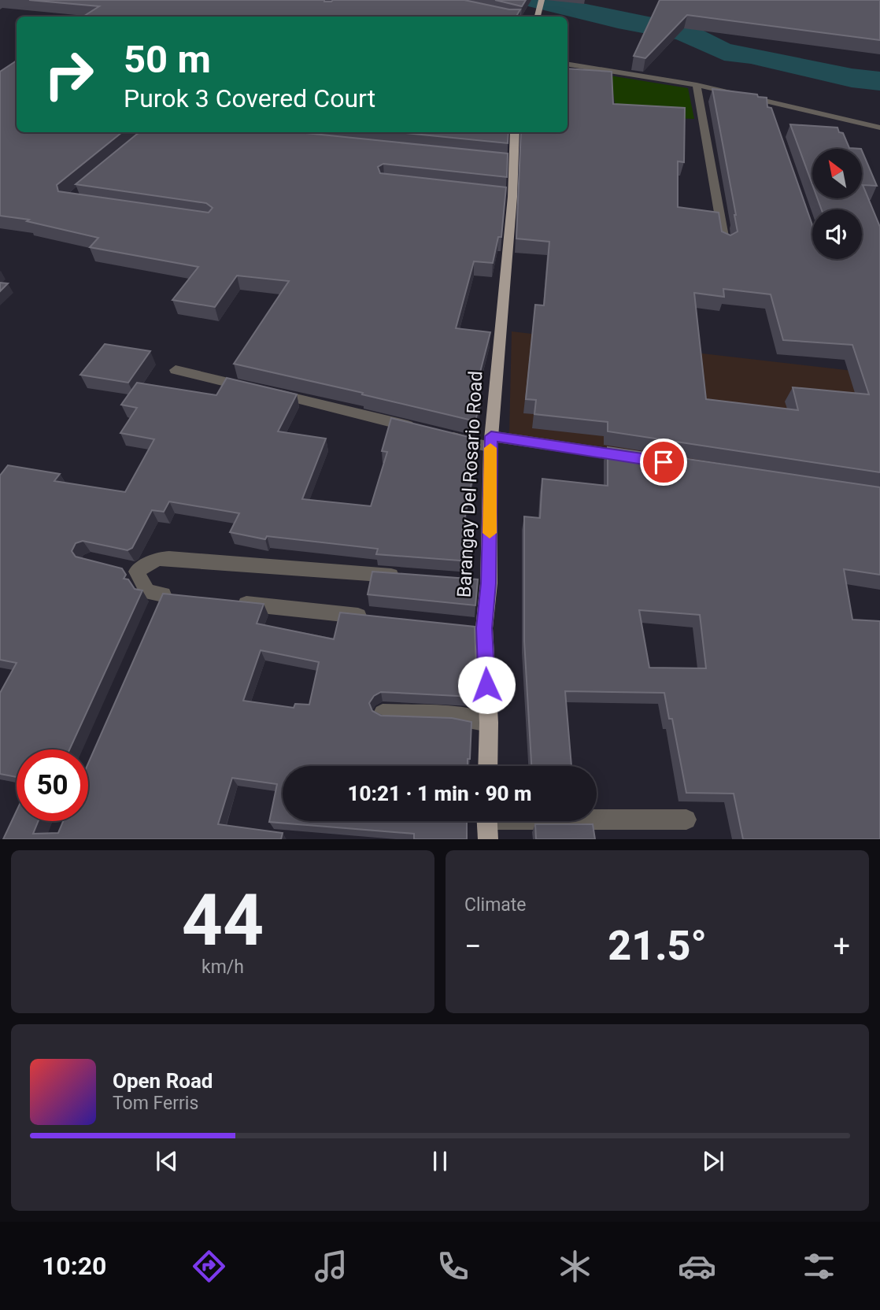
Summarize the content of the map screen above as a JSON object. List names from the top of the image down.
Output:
{
  "streets": {
    "main road": ["Barangay Del Rosario Road"]
  },
  "north": "top left",
  "page": {
    "turn": ["50 m", "Purok 3 Covered Court"],
    "limit": "50",
    "trip": "10:21 · 1 min · 90 m",
    "tile": [
      ["44", "km/h"],
      "Climate"
    ],
    "heat": ["−", "21.5°", "+"],
    "song": ["Open Road", "Tom Ferris"],
    "tabs": "10:20"
  }
}
